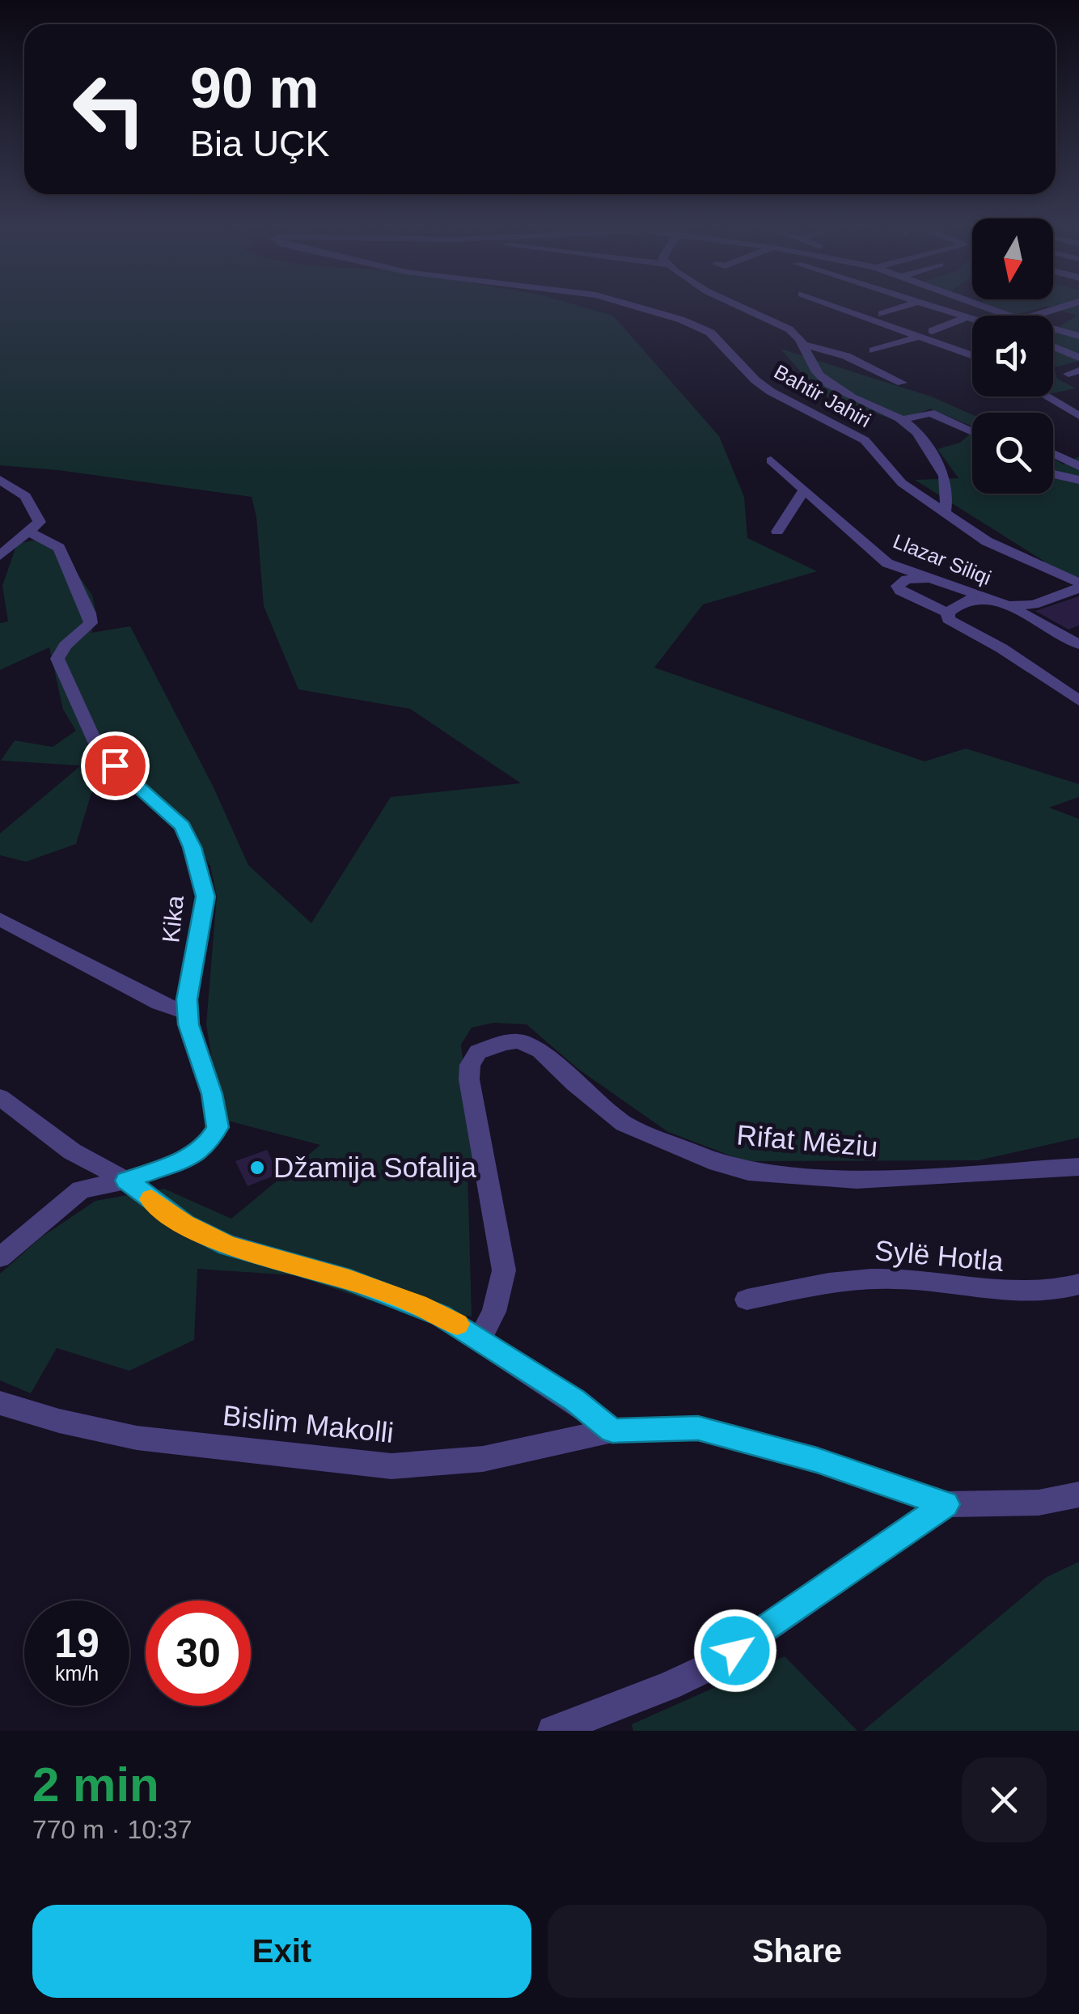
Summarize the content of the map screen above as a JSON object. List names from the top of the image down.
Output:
{
  "streets": {
    "street": [
      "Bahtir Jahiri",
      "Llazar Siliqi",
      "Kika",
      "Rifat Mëziu",
      "Sylë Hotla",
      "Bislim Makolli"
    ]
  },
  "places": ["Džamija Sofalija"],
  "north": "bottom",
  "page": {
    "turn": ["90 m", "Bia UÇK"],
    "speed": "19 km/h",
    "limit": "30",
    "heading": ["2 min", "770 m · 10:37"],
    "buttons": ["Exit", "Share"]
  }
}
